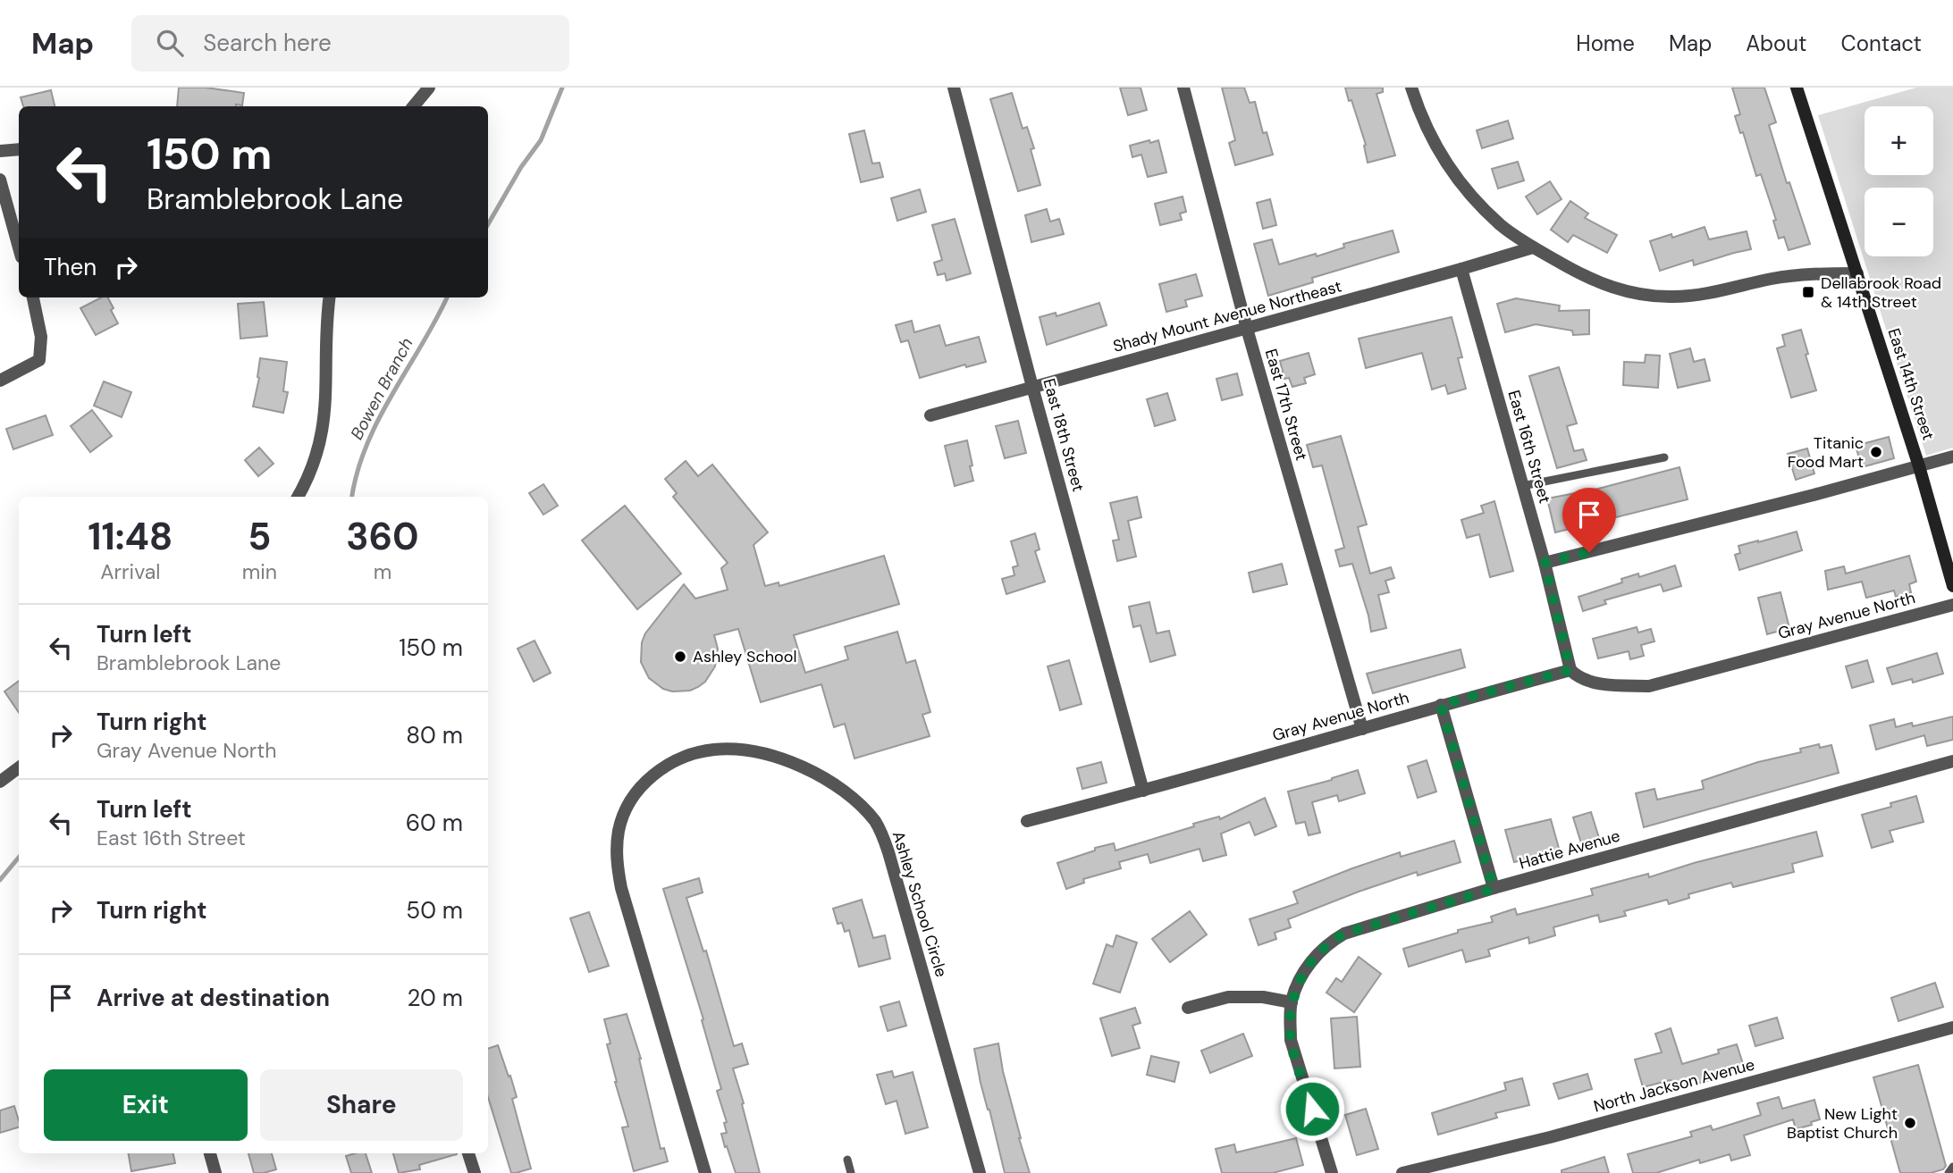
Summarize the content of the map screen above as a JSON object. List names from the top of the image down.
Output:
{
  "streets": {
    "main road": ["East 14th Street"],
    "street": [
      "Shady Mount Avenue Northeast",
      "East 17th Street",
      "East 18th Street",
      "East 16th Street",
      "Gray Avenue North",
      "Hattie Avenue",
      "Ashley School Circle",
      "North Jackson Avenue"
    ]
  },
  "crossings": [
    ["Shady Mount Avenue Northeast", "East 17th Street"],
    ["Shady Mount Avenue Northeast", "East 18th Street"],
    ["Shady Mount Avenue Northeast", "East 16th Street"],
    ["East 17th Street", "Gray Avenue North"],
    ["East 18th Street", "Gray Avenue North"],
    ["East 16th Street", "Gray Avenue North"]
  ],
  "water": ["Bowen Branch"],
  "places": {
    "transit": ["Dellabrook Road & 14th Street"],
    "other": ["Titanic Food Mart", "Ashley School", "New Light Baptist Church"]
  },
  "page": {
    "header": "Map",
    "search": "Search here",
    "nav": [
      "Home",
      "Map",
      "About",
      "Contact"
    ],
    "map_buttons": ["+", "−"],
    "turn": ["150 m", "Bramblebrook Lane"],
    "then": "Then",
    "eta": [
      "11:48",
      "Arrival",
      "5",
      "min",
      "360",
      "m"
    ],
    "list": [
      {
        "name": "Turn left",
        "note": "Bramblebrook Lane",
        "value": "150 m"
      },
      {
        "name": "Turn right",
        "note": "Gray Avenue North",
        "value": "80 m"
      },
      {
        "name": "Turn left",
        "note": "East 16th Street",
        "value": "60 m"
      },
      {
        "name": "Turn right",
        "value": "50 m"
      },
      {
        "name": "Arrive at destination",
        "value": "20 m"
      }
    ],
    "buttons": ["Exit", "Share"]
  }
}
